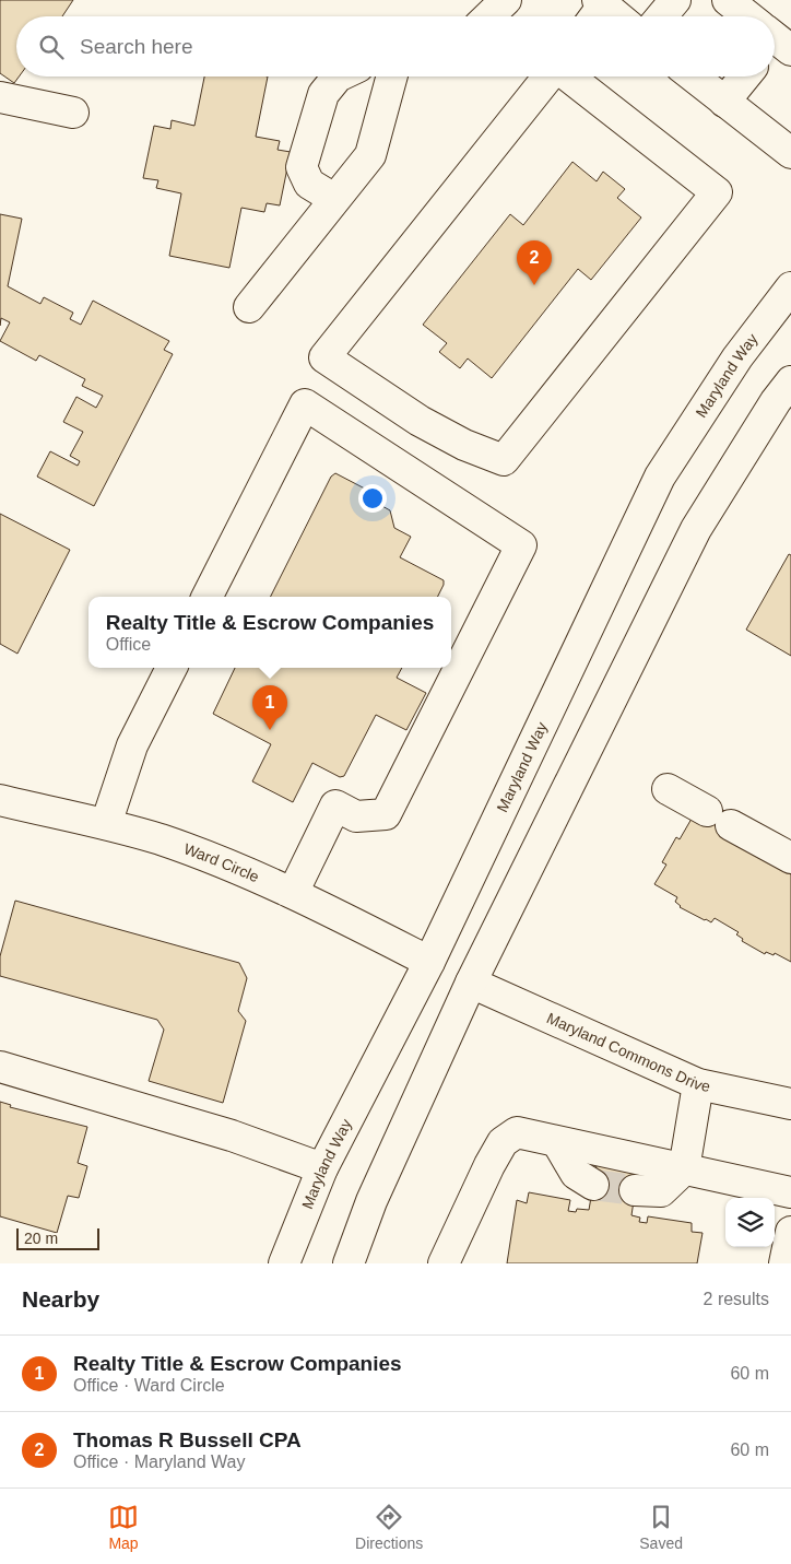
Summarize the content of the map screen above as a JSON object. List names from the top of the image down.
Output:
{
  "streets": {
    "main road": ["Maryland Way", "Ward Circle", "Maryland Commons Drive"]
  },
  "crossings": [
    ["Maryland Way", "Ward Circle"],
    ["Maryland Way", "Maryland Commons Drive"],
    ["Ward Circle", "Maryland Commons Drive"]
  ],
  "scale_bar": "20 m",
  "page": {
    "search": "Search here",
    "pins": ["2", "1"],
    "popup": ["Realty Title & Escrow Companies", "Office"],
    "scale": "20 m",
    "heading": ["Nearby", "2 results"],
    "list": [
      {
        "mark": "1",
        "name": "Realty Title & Escrow Companies",
        "note": "Office · Ward Circle",
        "value": "60 m"
      },
      {
        "mark": "2",
        "name": "Thomas R Bussell CPA",
        "note": "Office · Maryland Way",
        "value": "60 m"
      }
    ],
    "nav": ["Map", "Directions", "Saved"]
  }
}
